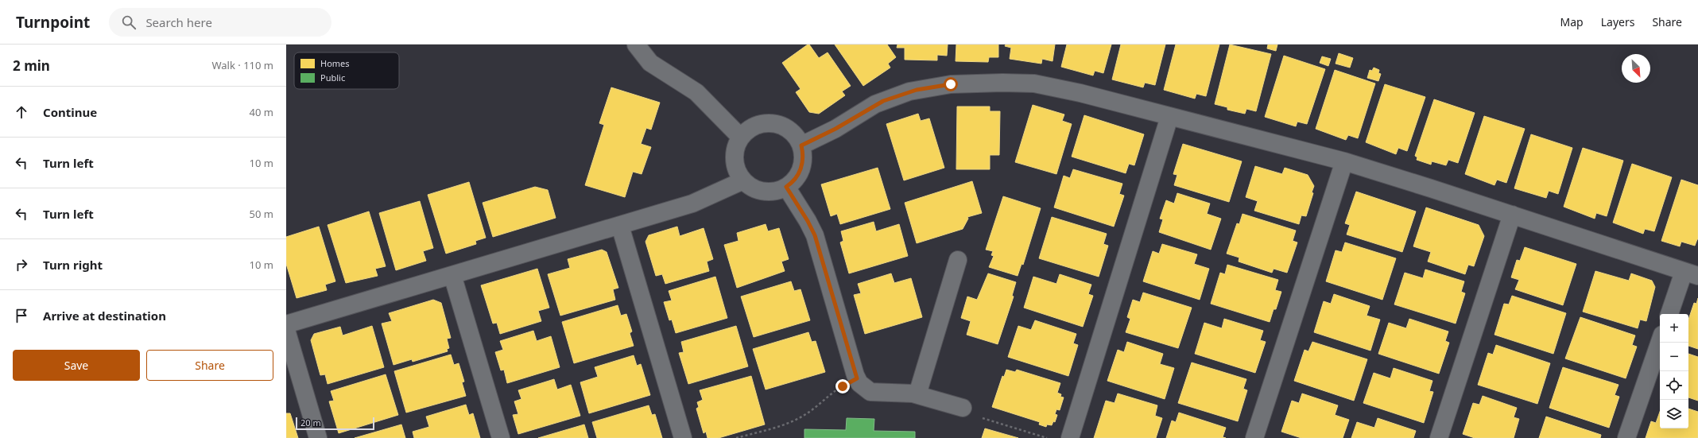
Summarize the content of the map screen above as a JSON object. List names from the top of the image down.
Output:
{
  "legend": ["Homes", "Public"],
  "scale_bar": "20 m",
  "north": "bottom right",
  "page": {
    "header": "Turnpoint",
    "search": "Search here",
    "nav": ["Map", "Layers", "Share"],
    "heading": ["2 min", "Walk · 110 m"],
    "list": [
      ["Continue", "40 m"],
      ["Turn left", "10 m"],
      ["Turn left", "50 m"],
      ["Turn right", "10 m"],
      "Arrive at destination"
    ],
    "map_buttons": ["+", "−"],
    "buttons": ["Save", "Share"],
    "scale": "20 m"
  }
}
